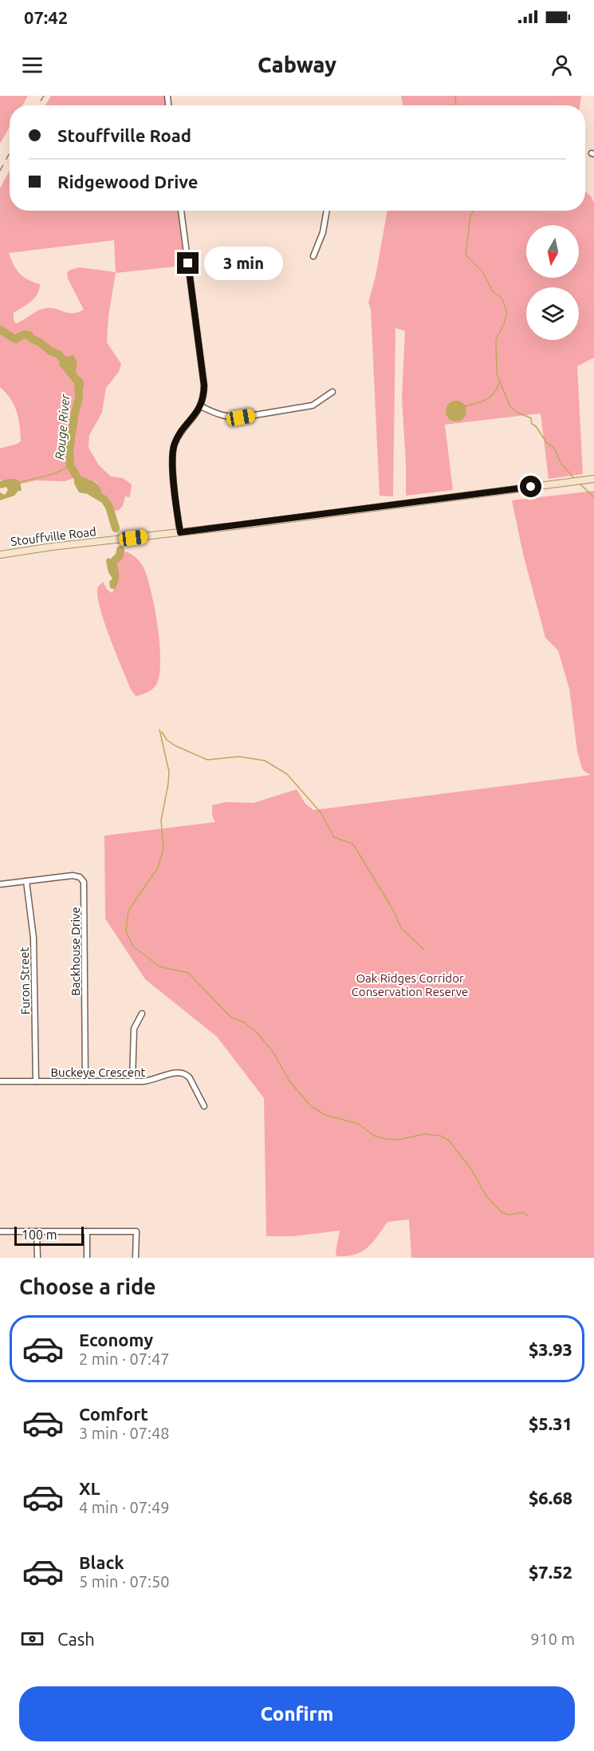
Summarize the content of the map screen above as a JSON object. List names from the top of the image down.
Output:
{
  "streets": {
    "main road": ["Stouffville Road"],
    "street": ["Backhouse Drive", "Furon Street", "Buckeye Crescent"]
  },
  "crossings": [
    ["Backhouse Drive", "Furon Street"],
    ["Backhouse Drive", "Buckeye Crescent"],
    ["Furon Street", "Buckeye Crescent"]
  ],
  "water": ["Rouge River"],
  "parks": ["Oak Ridges Corridor Conservation Reserve"],
  "scale_bar": "100 m",
  "north": "bottom",
  "page": {
    "status": "07:42",
    "header": "Cabway",
    "banner": ["Stouffville Road", "Ridgewood Drive"],
    "bubble": "3 min",
    "scale": "100 m",
    "heading": "Choose a ride",
    "list": [
      {
        "name": "Economy",
        "note": "2 min · 07:47",
        "value": "$3.93"
      },
      {
        "name": "Comfort",
        "note": "3 min · 07:48",
        "value": "$5.31"
      },
      {
        "name": "XL",
        "note": "4 min · 07:49",
        "value": "$6.68"
      },
      {
        "name": "Black",
        "note": "5 min · 07:50",
        "value": "$7.52"
      }
    ],
    "pay": ["Cash", "910 m"],
    "buttons": "Confirm"
  }
}
